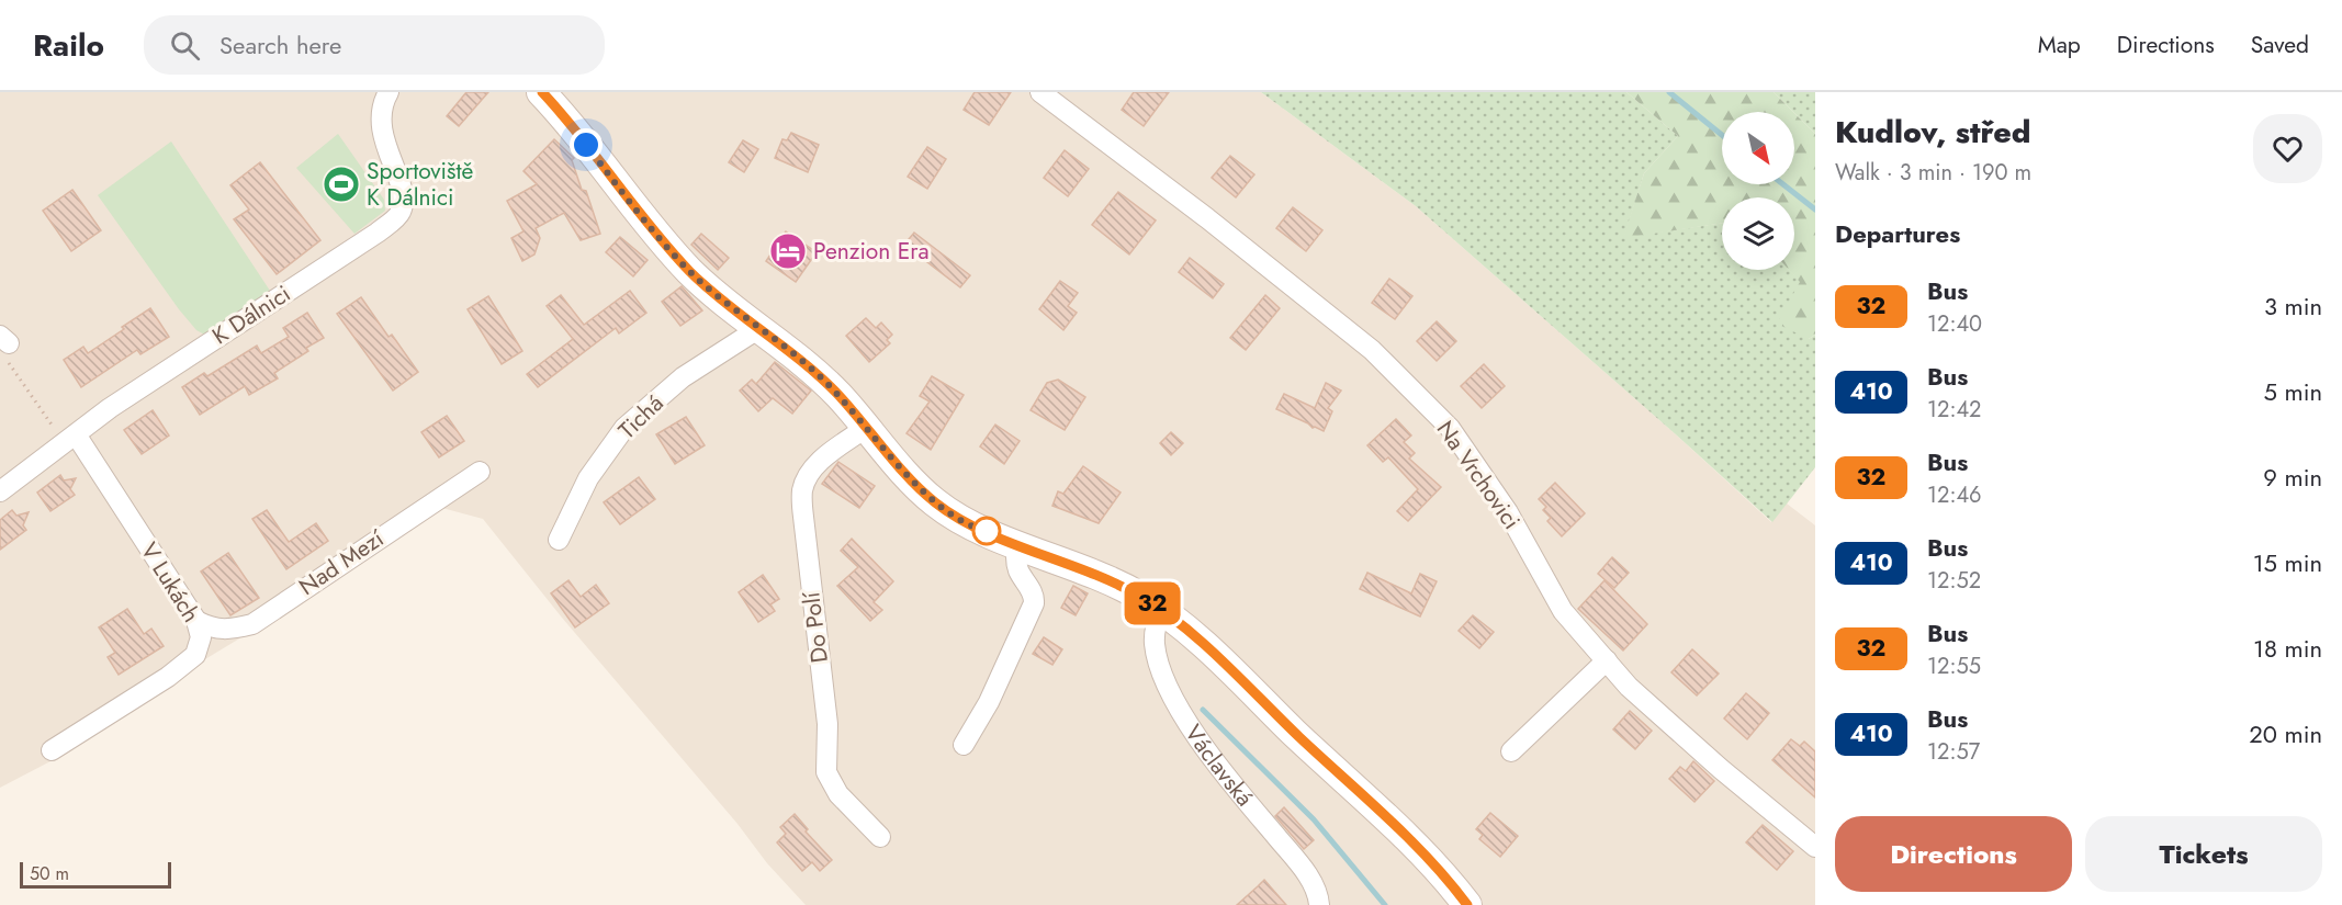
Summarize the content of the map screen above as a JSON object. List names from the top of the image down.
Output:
{
  "streets": {
    "street": [
      "K Dálnici",
      "Tichá",
      "Na Vrchovici",
      "Nad Mezí",
      "V Lukách",
      "Do Polí",
      "Václavská"
    ]
  },
  "crossings": [
    ["K Dálnici", "V Lukách"],
    ["Nad Mezí", "V Lukách"]
  ],
  "places": {
    "sports": ["Sportoviště K Dálnici"],
    "hotel": ["Penzion Era"]
  },
  "lines": ["bus line 32"],
  "scale_bar": "50 m",
  "north": "bottom right",
  "page": {
    "header": "Railo",
    "search": "Search here",
    "nav": ["Map", "Directions", "Saved"],
    "on_map": "32",
    "heading": [
      ["Kudlov, střed", "Walk · 3 min · 190 m"],
      "Departures"
    ],
    "list": [
      {
        "mark": "32",
        "name": "Bus",
        "note": "12:40",
        "value": "3 min"
      },
      {
        "mark": "410",
        "name": "Bus",
        "note": "12:42",
        "value": "5 min"
      },
      {
        "mark": "32",
        "name": "Bus",
        "note": "12:46",
        "value": "9 min"
      },
      {
        "mark": "410",
        "name": "Bus",
        "note": "12:52",
        "value": "15 min"
      },
      {
        "mark": "32",
        "name": "Bus",
        "note": "12:55",
        "value": "18 min"
      },
      {
        "mark": "410",
        "name": "Bus",
        "note": "12:57",
        "value": "20 min"
      }
    ],
    "buttons": ["Directions", "Tickets"],
    "scale": "50 m"
  }
}
